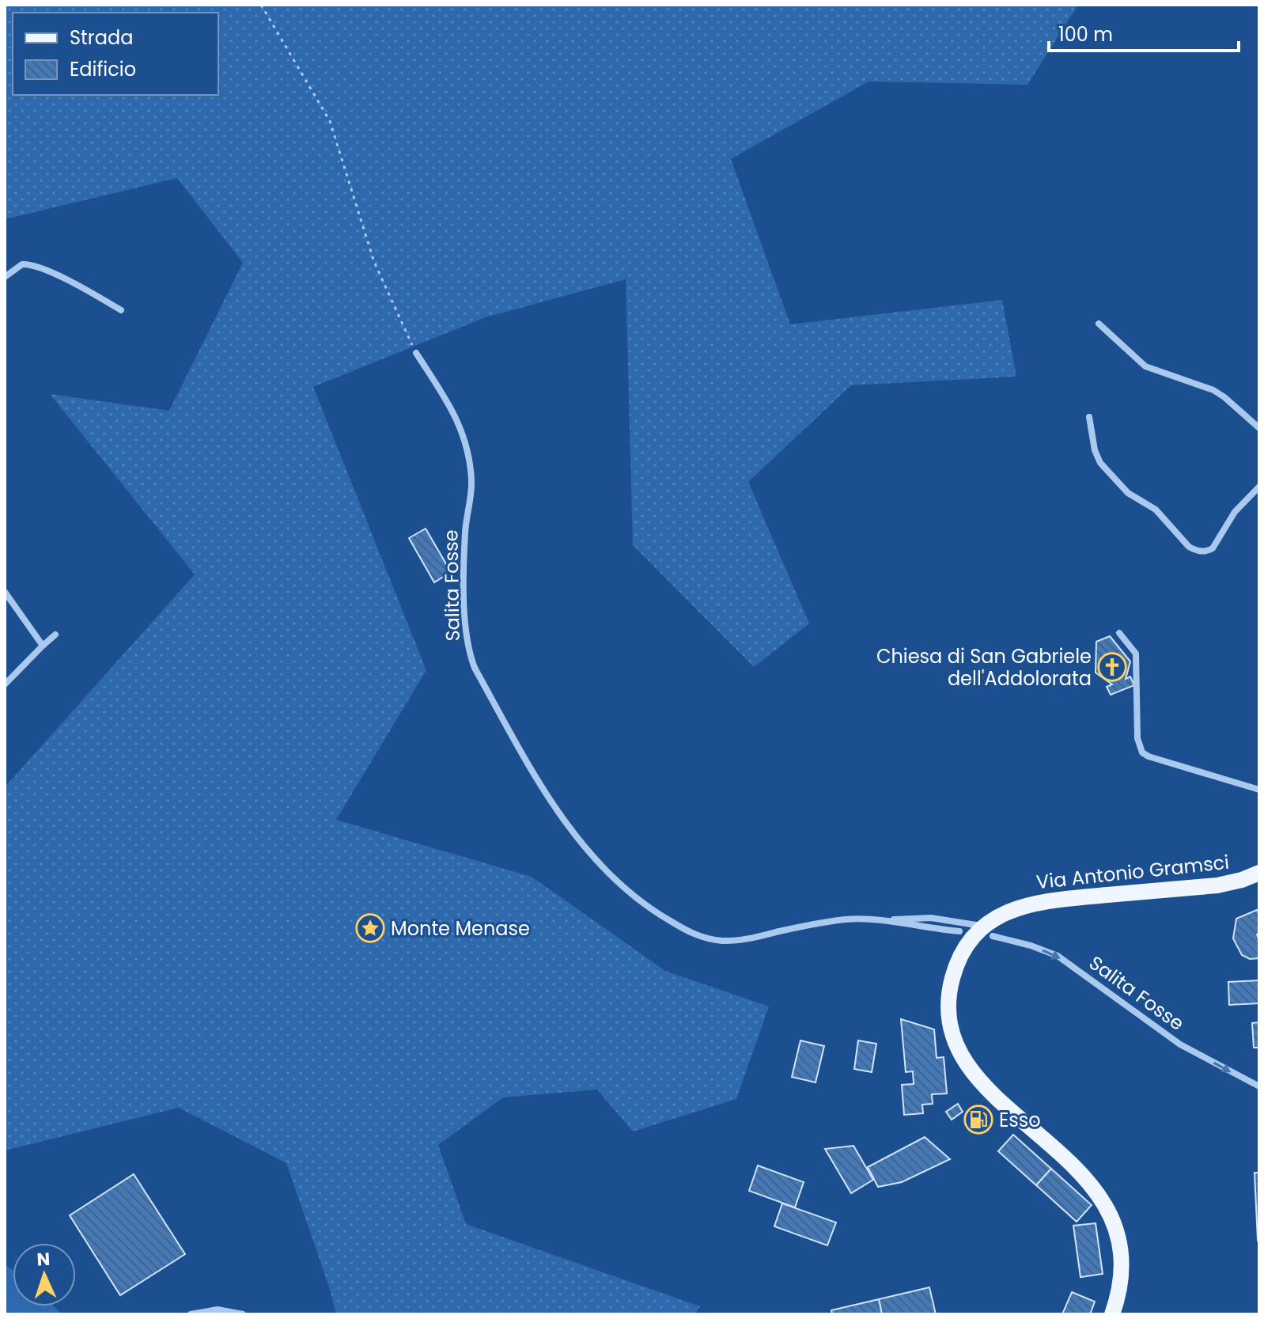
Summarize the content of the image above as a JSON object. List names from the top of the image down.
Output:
{
  "streets": {
    "main road": ["Via Antonio Gramsci"],
    "street": ["Salita Fosse"]
  },
  "crossings": [
    ["Salita Fosse", "Via Antonio Gramsci"]
  ],
  "places": {
    "church": ["Chiesa di San Gabriele dell'Addolorata"],
    "place": ["Monte Menase"],
    "fuel station": ["Esso"]
  },
  "legend": ["Strada", "Edificio"],
  "scale_bar": "100 m",
  "north": "top"
}
